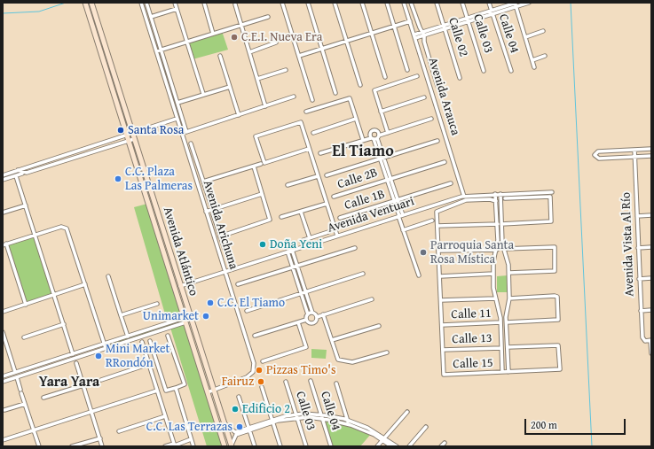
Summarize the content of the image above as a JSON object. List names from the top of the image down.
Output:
{
  "streets": {
    "main road": ["Avenida Atlántico"],
    "street": [
      "Calle 03",
      "Calle 04",
      "Calle 02",
      "Avenida Arauca",
      "Calle 2B",
      "Calle 1B",
      "Avenida Ventuari",
      "Avenida Arichuna",
      "Avenida Vista Al Río",
      "Calle 11",
      "Calle 13",
      "Calle 15"
    ]
  },
  "crossings": [
    ["Avenida Arauca", "Avenida Ventuari"],
    ["Avenida Ventuari", "Avenida Arichuna"],
    ["Avenida Ventuari", "Avenida Atlántico"],
    ["Avenida Arichuna", "Avenida Atlántico"],
    ["Calle 13", "Calle 15"]
  ],
  "districts": ["El Tiamo", "Yara Yara"],
  "places": [
    "C.E.I. Nueva Era",
    "Santa Rosa",
    "C.C. Plaza Las Palmeras",
    "Doña Yeni",
    "Parroquia Santa Rosa Mística",
    "C.C. El Tiamo",
    "Unimarket",
    "Mini Market RRondón",
    "Pizzas Timo's",
    "Fairuz",
    "Edificio 2",
    "C.C. Las Terrazas"
  ],
  "scale_bar": "200 m"
}
